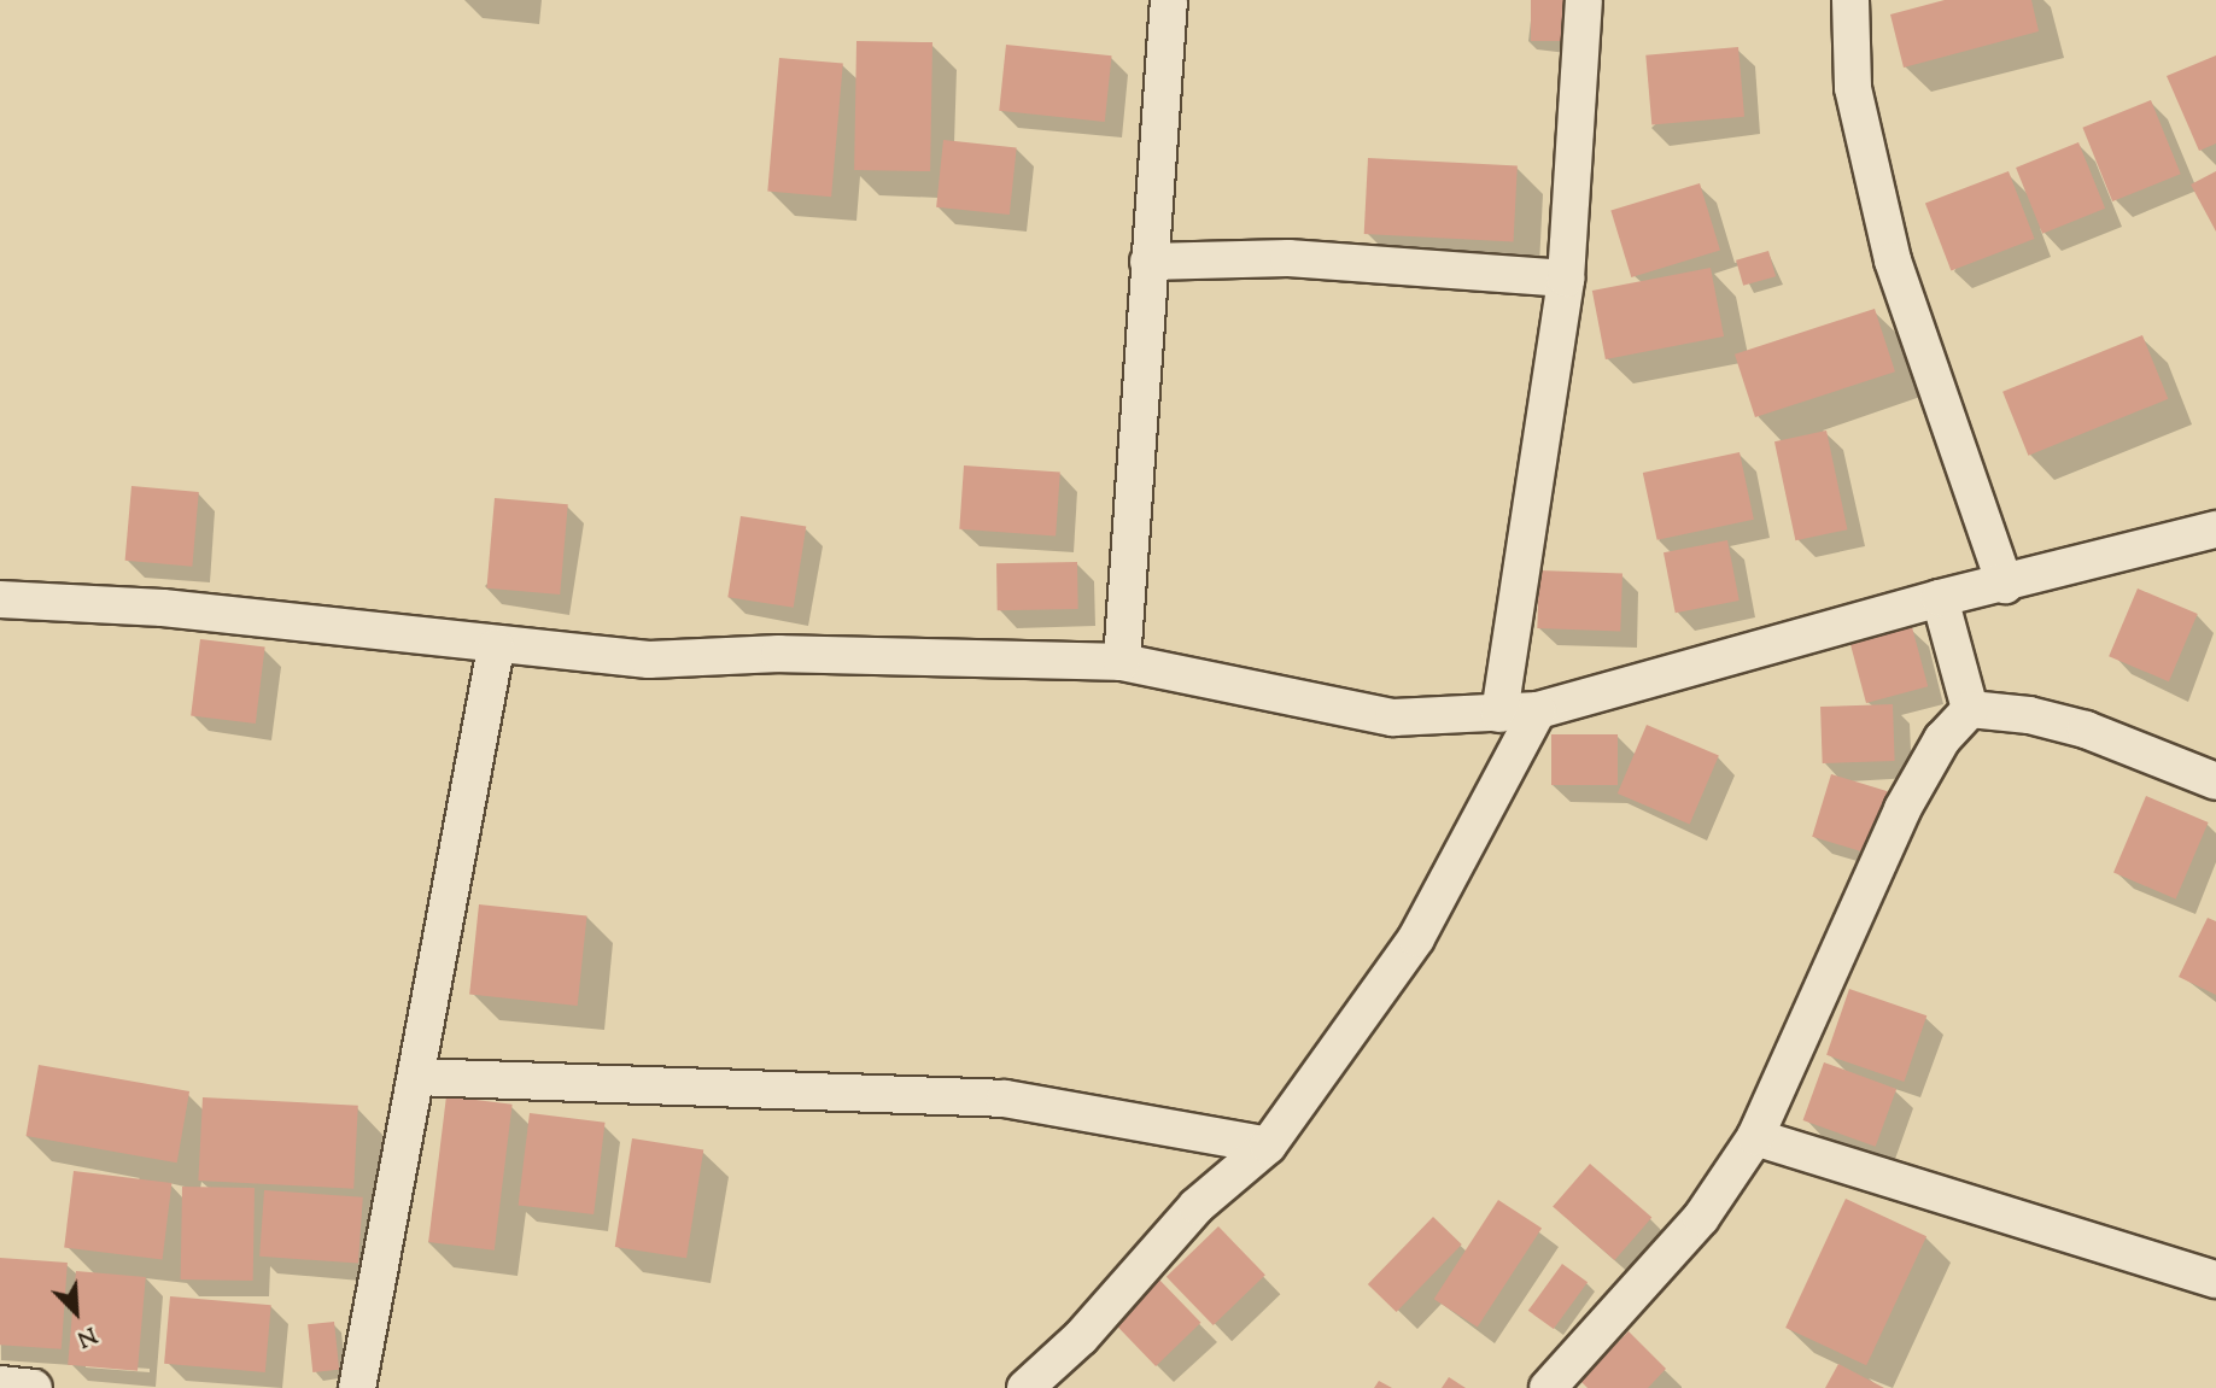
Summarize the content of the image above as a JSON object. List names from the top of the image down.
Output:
{
  "north": "bottom right"
}
